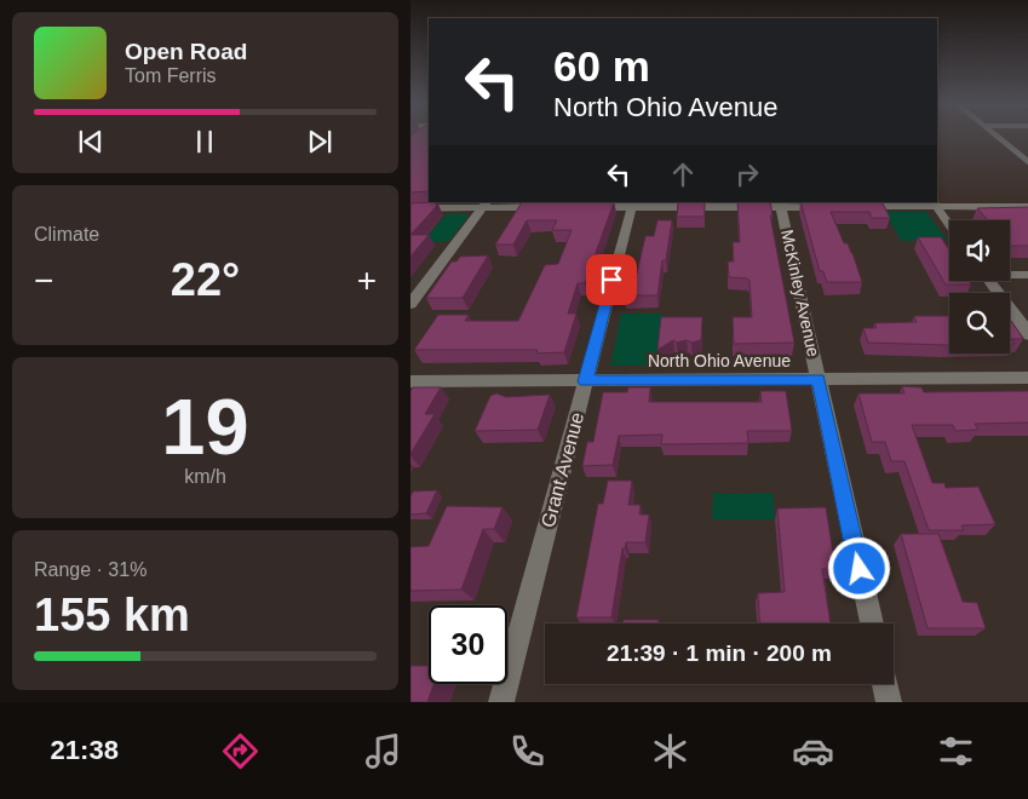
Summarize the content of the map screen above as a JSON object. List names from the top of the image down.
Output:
{
  "streets": {
    "street": ["McKinley Avenue", "North Ohio Avenue", "Grant Avenue"]
  },
  "crossings": [
    ["McKinley Avenue", "North Ohio Avenue"],
    ["North Ohio Avenue", "Grant Avenue"]
  ],
  "page": {
    "turn": ["60 m", "North Ohio Avenue"],
    "song": ["Open Road", "Tom Ferris"],
    "tile": [
      "Climate",
      ["19", "km/h"],
      ["Range · 31%", "155 km"]
    ],
    "heat": ["−", "22°", "+"],
    "limit": "30",
    "trip": "21:39 · 1 min · 200 m",
    "tabs": "21:38"
  }
}
